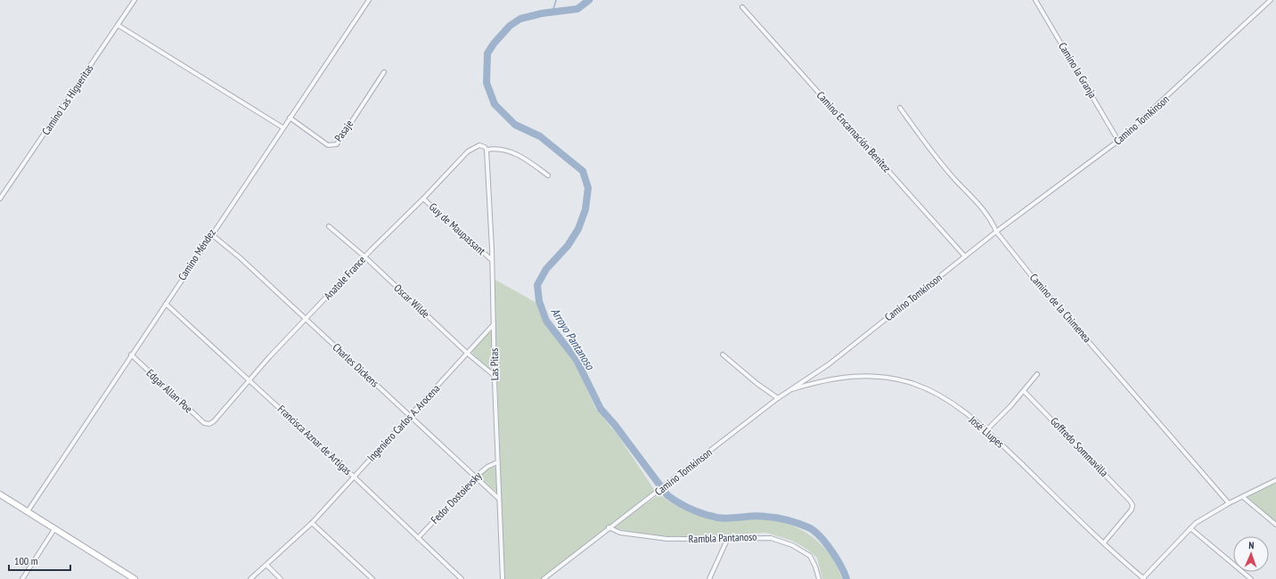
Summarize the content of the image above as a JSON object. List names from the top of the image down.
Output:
{
  "streets": {
    "street": [
      "Camino la Granja",
      "Camino Las Higueritas",
      "Camino Tomkinson",
      "Pasaje",
      "Camino Encarnación Benítez",
      "Guy de Maupassant",
      "Camino Méndez",
      "Anatole France",
      "Oscar Wilde",
      "Camino de la Chimenea",
      "Las Pitas",
      "Charles Dickens",
      "Edgar Allan Poe",
      "Ingeniero Carlos A. Arocena",
      "José Llupes",
      "Francisca Aznar de Artigas",
      "Goffredo Sommavilla",
      "Fedor Dostoievsky",
      "Rambla Pantanoso"
    ]
  },
  "crossings": [
    ["Camino la Granja", "Camino Tomkinson"],
    ["Camino Tomkinson", "Camino Encarnación Benítez"],
    ["Camino Tomkinson", "Camino de la Chimenea"],
    ["Camino Tomkinson", "José Llupes"],
    ["Camino Tomkinson", "Rambla Pantanoso"],
    ["Pasaje", "Camino Méndez"],
    ["Guy de Maupassant", "Anatole France"],
    ["Guy de Maupassant", "Las Pitas"],
    ["Camino Méndez", "Charles Dickens"],
    ["Camino Méndez", "Edgar Allan Poe"],
    ["Camino Méndez", "Francisca Aznar de Artigas"],
    ["Anatole France", "Oscar Wilde"],
    ["Anatole France", "Las Pitas"],
    ["Anatole France", "Charles Dickens"],
    ["Anatole France", "Edgar Allan Poe"],
    ["Anatole France", "Francisca Aznar de Artigas"],
    ["Oscar Wilde", "Las Pitas"],
    ["Oscar Wilde", "Ingeniero Carlos A. Arocena"],
    ["Las Pitas", "Charles Dickens"],
    ["Las Pitas", "Ingeniero Carlos A. Arocena"],
    ["Las Pitas", "Fedor Dostoievsky"],
    ["Charles Dickens", "Ingeniero Carlos A. Arocena"],
    ["Charles Dickens", "Fedor Dostoievsky"],
    ["Ingeniero Carlos A. Arocena", "Francisca Aznar de Artigas"],
    ["José Llupes", "Goffredo Sommavilla"],
    ["Francisca Aznar de Artigas", "Fedor Dostoievsky"]
  ],
  "water": ["Arroyo Pantanoso"],
  "scale_bar": "100 m",
  "north": "top"
}
